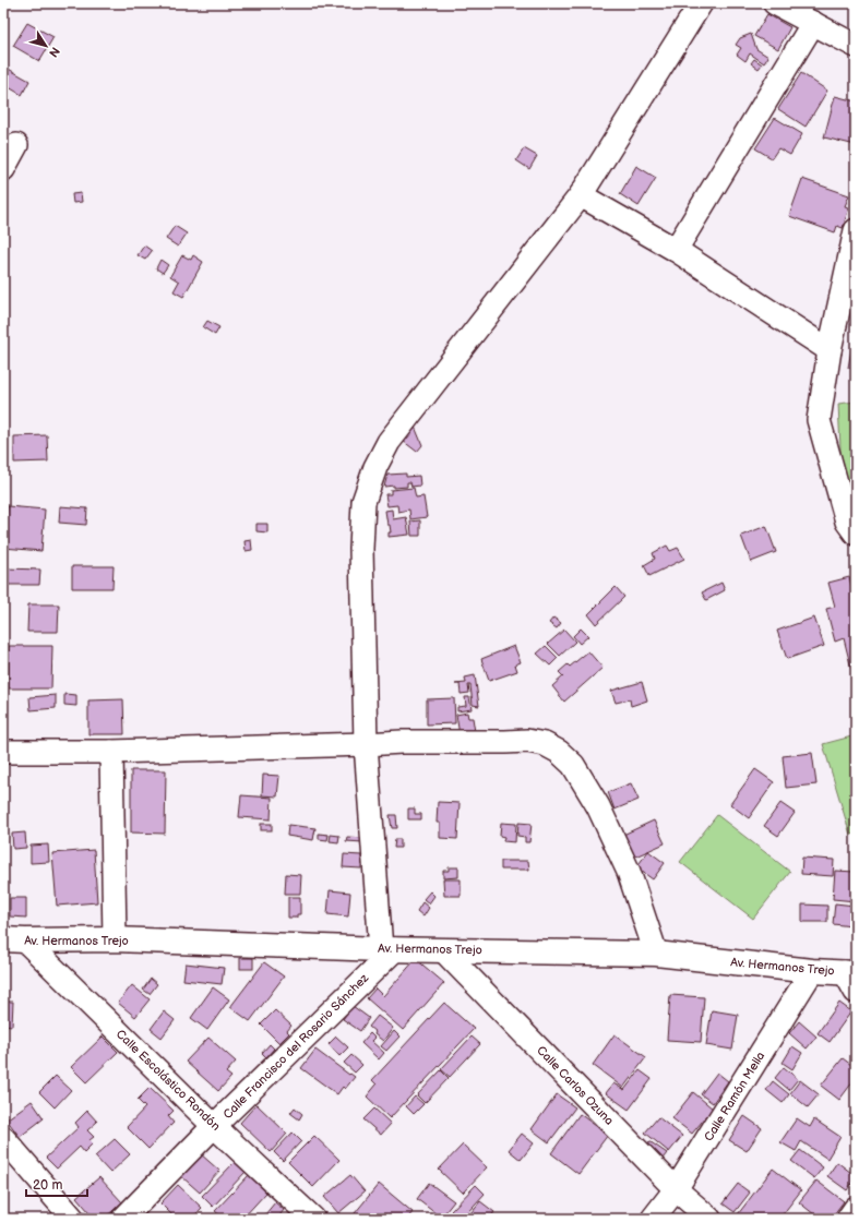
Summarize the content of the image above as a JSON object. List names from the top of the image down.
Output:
{
  "streets": {
    "main road": ["Av. Hermanos Trejo"],
    "street": [
      "Calle Francisco del Rosario Sánchez",
      "Calle Escolástico Rondón",
      "Calle Carlos Ozuna",
      "Calle Ramón Mella"
    ]
  },
  "crossings": [
    ["Av. Hermanos Trejo", "Calle Francisco del Rosario Sánchez"],
    ["Av. Hermanos Trejo", "Calle Escolástico Rondón"],
    ["Av. Hermanos Trejo", "Calle Carlos Ozuna"],
    ["Av. Hermanos Trejo", "Calle Ramón Mella"],
    ["Calle Francisco del Rosario Sánchez", "Calle Escolástico Rondón"],
    ["Calle Carlos Ozuna", "Calle Ramón Mella"]
  ],
  "scale_bar": "20 m",
  "north": "bottom right"
}
